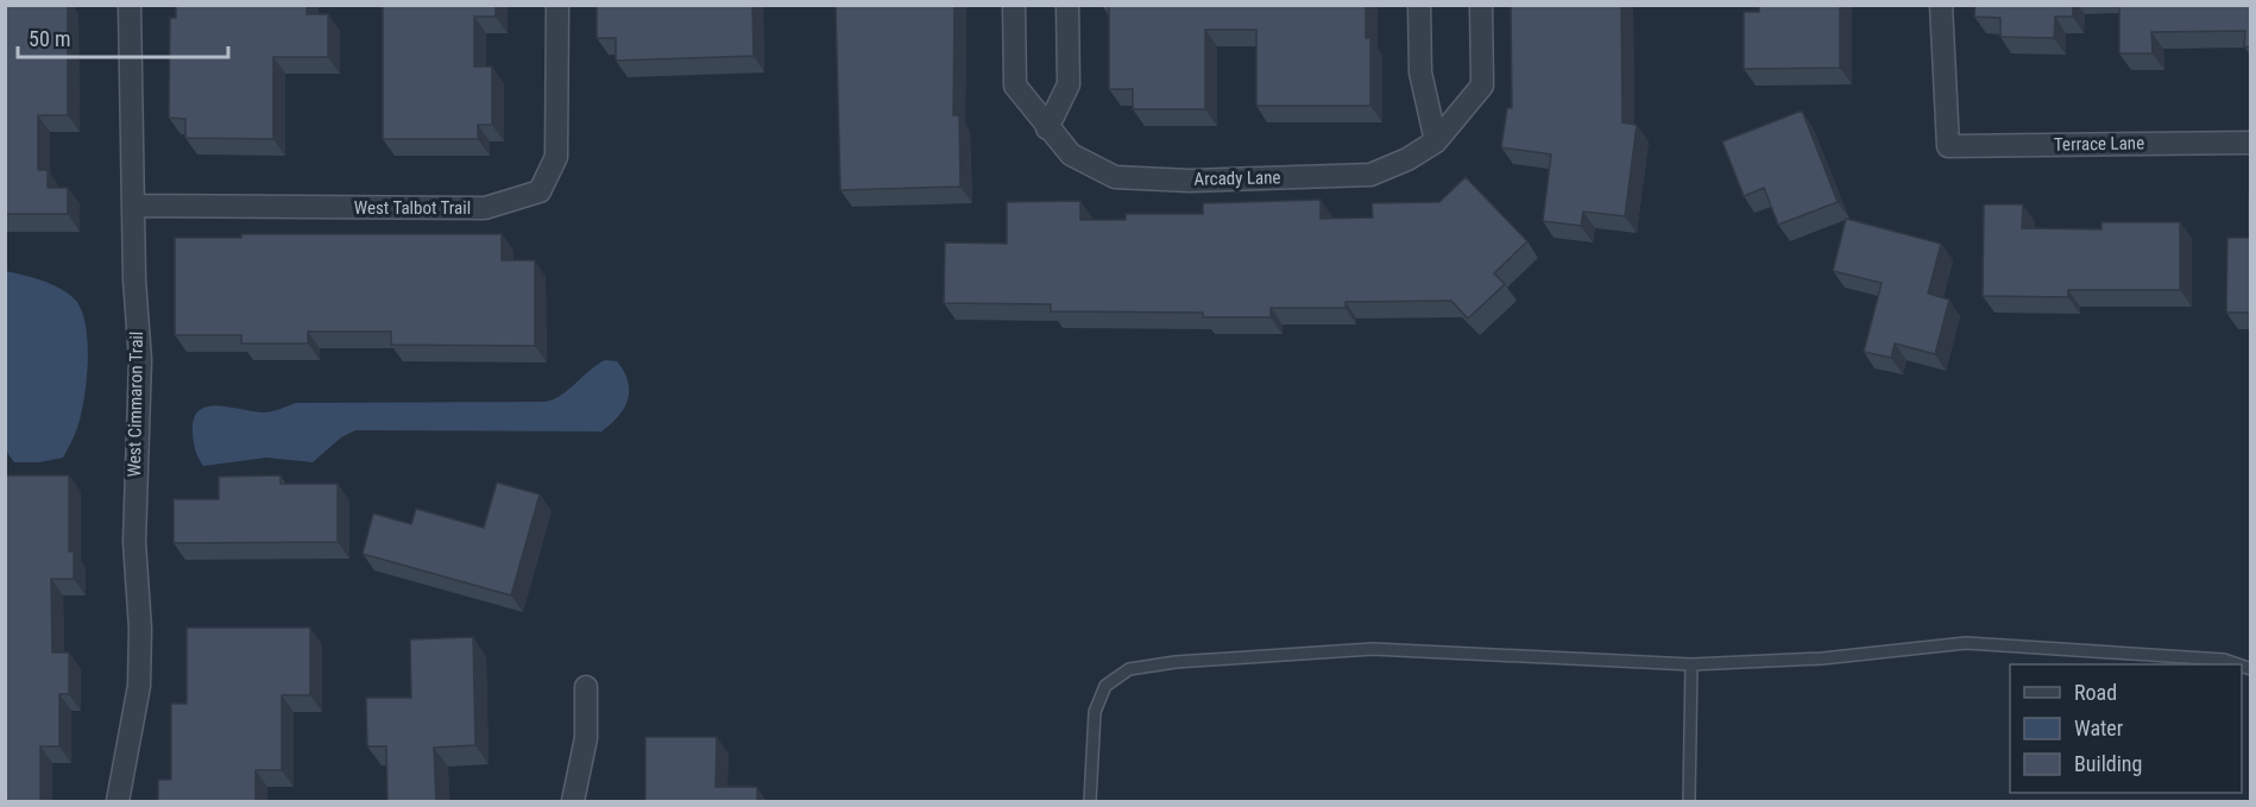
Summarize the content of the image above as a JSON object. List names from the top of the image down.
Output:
{
  "streets": {
    "street": [
      "Terrace Lane",
      "Arcady Lane",
      "West Talbot Trail",
      "West Cimmaron Trail"
    ]
  },
  "crossings": [
    ["West Talbot Trail", "West Cimmaron Trail"]
  ],
  "legend": ["Road", "Water", "Building"],
  "scale_bar": "50 m"
}
